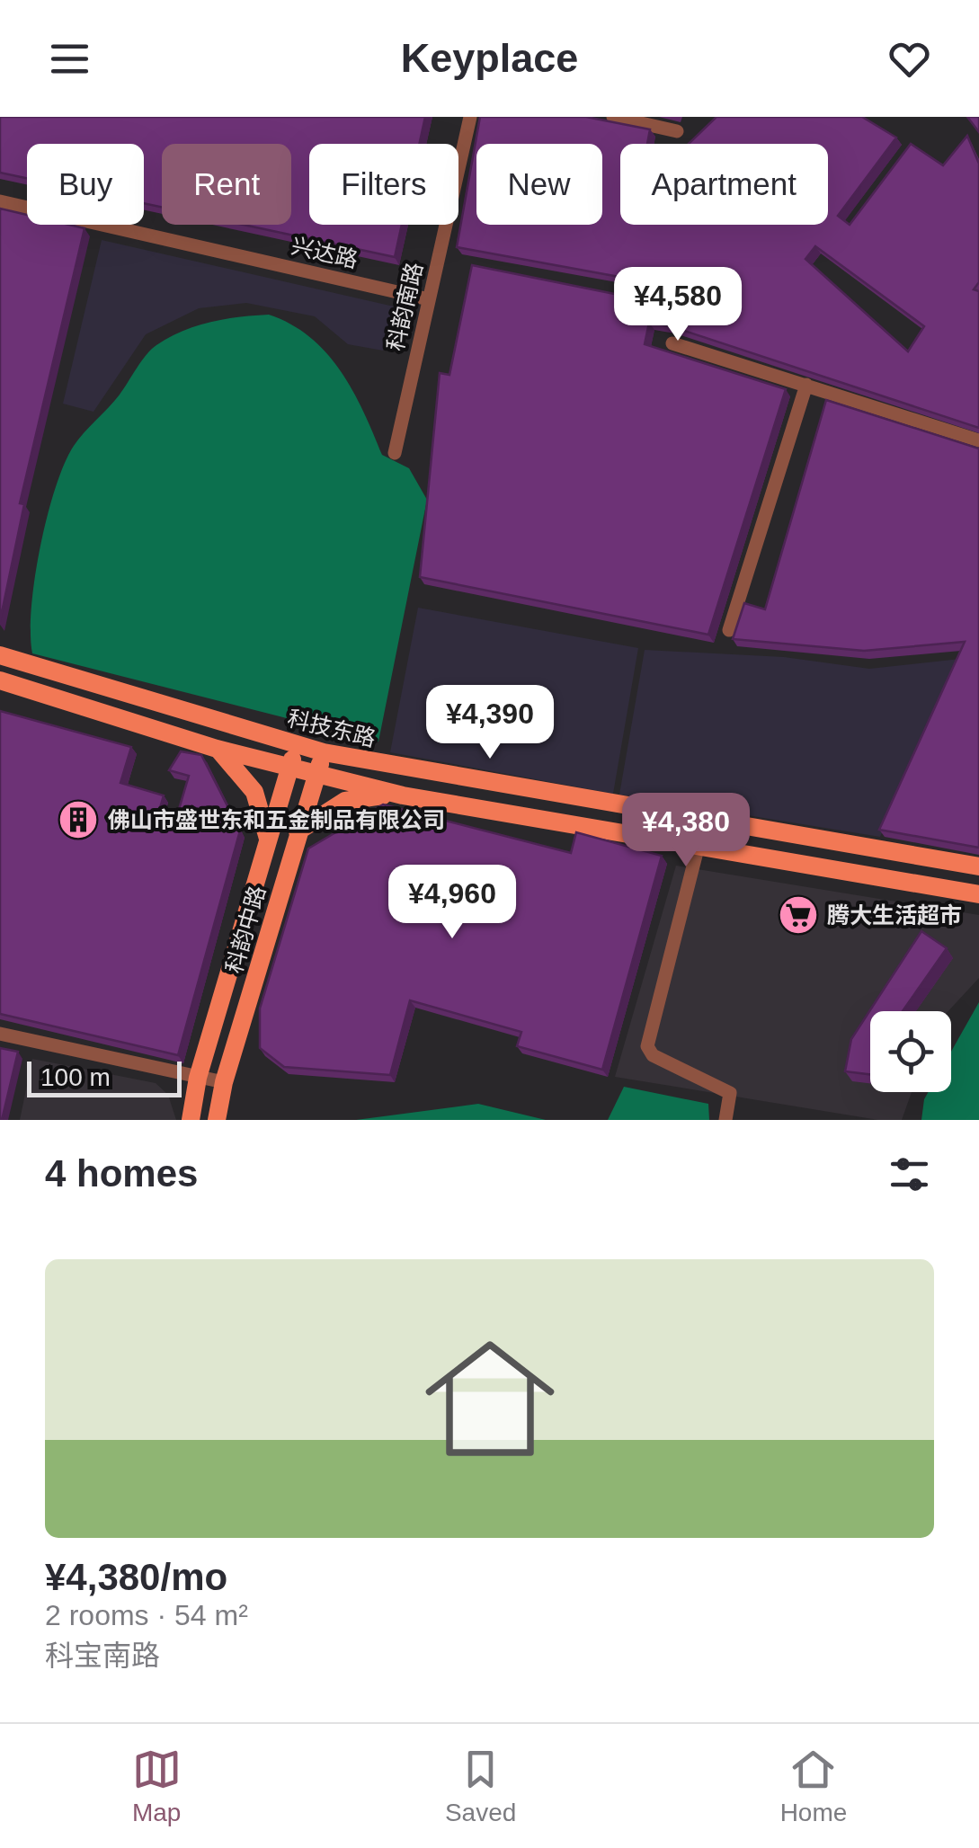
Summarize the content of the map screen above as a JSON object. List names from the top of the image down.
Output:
{
  "streets": {
    "main road": ["科技东路", "科韵中路"],
    "street": ["兴达路", "科韵南路"]
  },
  "crossings": [
    ["兴达路", "科韵南路"],
    ["科技东路", "科韵中路"]
  ],
  "places": {
    "building": ["佛山市盛世东和五金制品有限公司"],
    "supermarket": ["腾大生活超市"]
  },
  "scale_bar": "100 m",
  "page": {
    "header": "Keyplace",
    "chip": [
      "Buy",
      "Rent",
      "Filters",
      "New",
      "Apartment"
    ],
    "price": [
      "¥4,580",
      "¥4,390",
      "¥4,380",
      "¥4,960"
    ],
    "scale": "100 m",
    "heading": "4 homes",
    "list": [
      {
        "name": "¥4,380/mo",
        "note": "2 rooms · 54 m² · 科宝南路"
      }
    ],
    "tabs": ["Map", "Saved", "Home"]
  }
}
